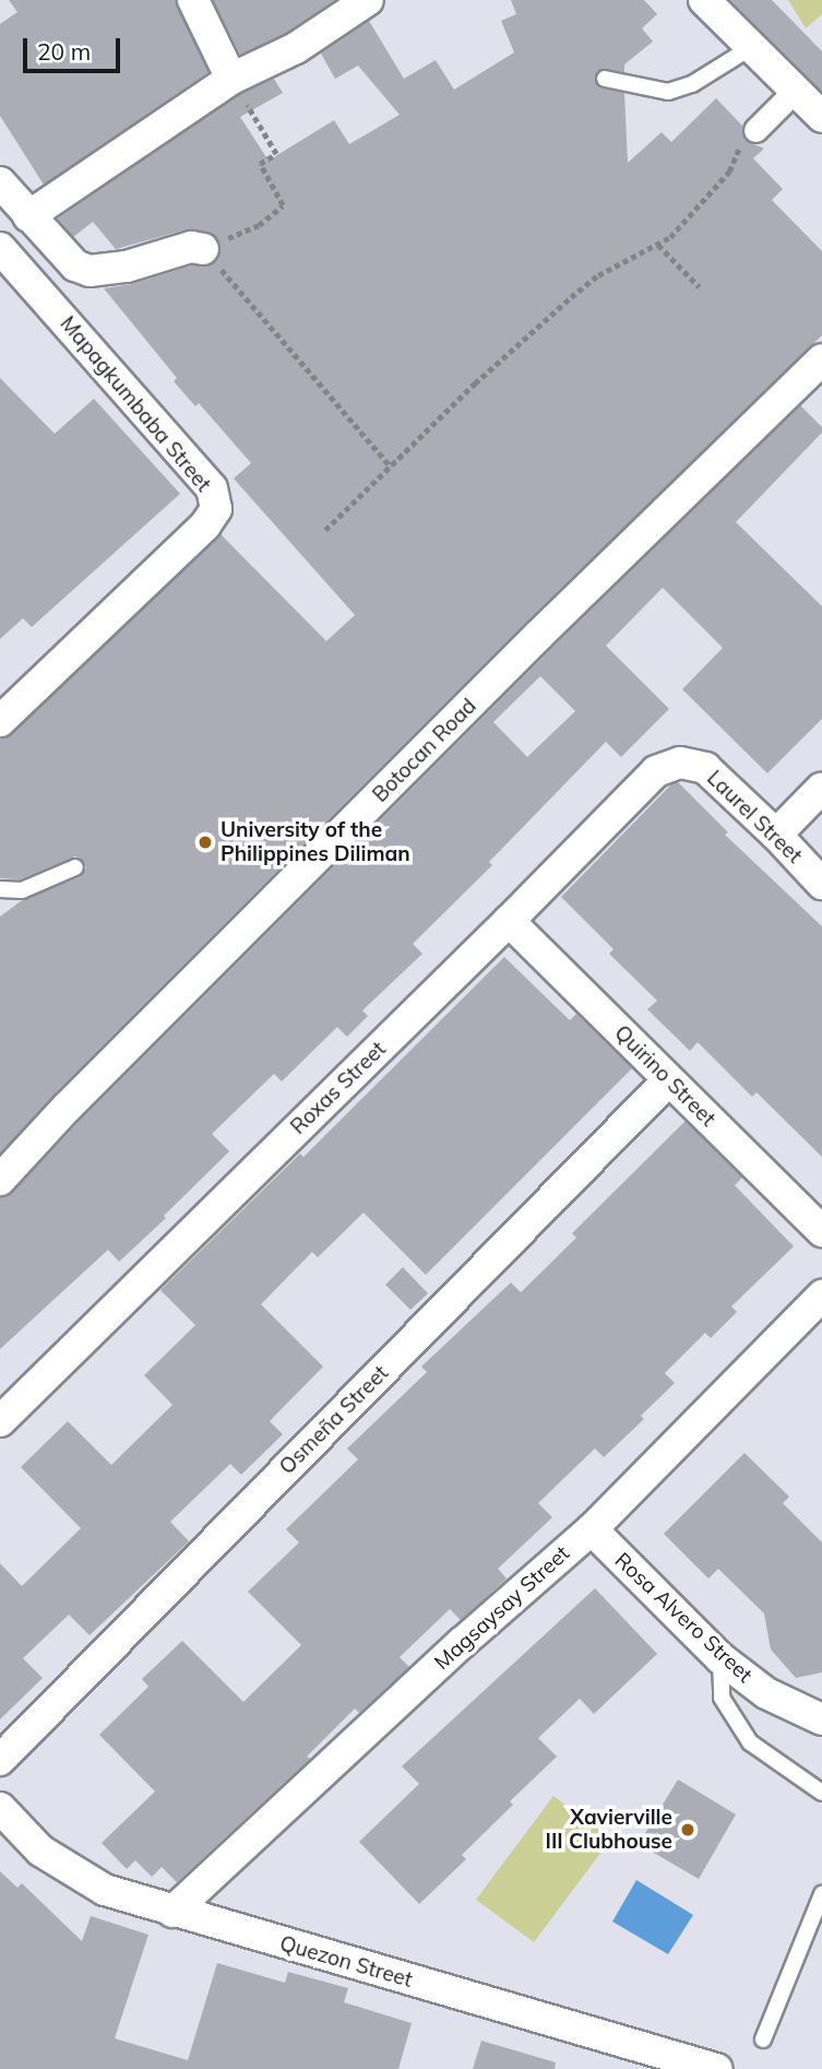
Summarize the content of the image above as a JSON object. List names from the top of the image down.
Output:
{
  "streets": {
    "street": [
      "Mapagkumbaba Street",
      "Botocan Road",
      "Laurel Street",
      "Quirino Street",
      "Roxas Street",
      "Osmeña Street",
      "Magsaysay Street",
      "Rosa Alvero Street",
      "Quezon Street"
    ]
  },
  "crossings": [
    ["Laurel Street", "Roxas Street"],
    ["Quirino Street", "Roxas Street"],
    ["Quirino Street", "Osmeña Street"],
    ["Magsaysay Street", "Rosa Alvero Street"],
    ["Magsaysay Street", "Quezon Street"]
  ],
  "places": ["University of the Philippines Diliman", "Xavierville III Clubhouse"],
  "scale_bar": "20 m"
}
